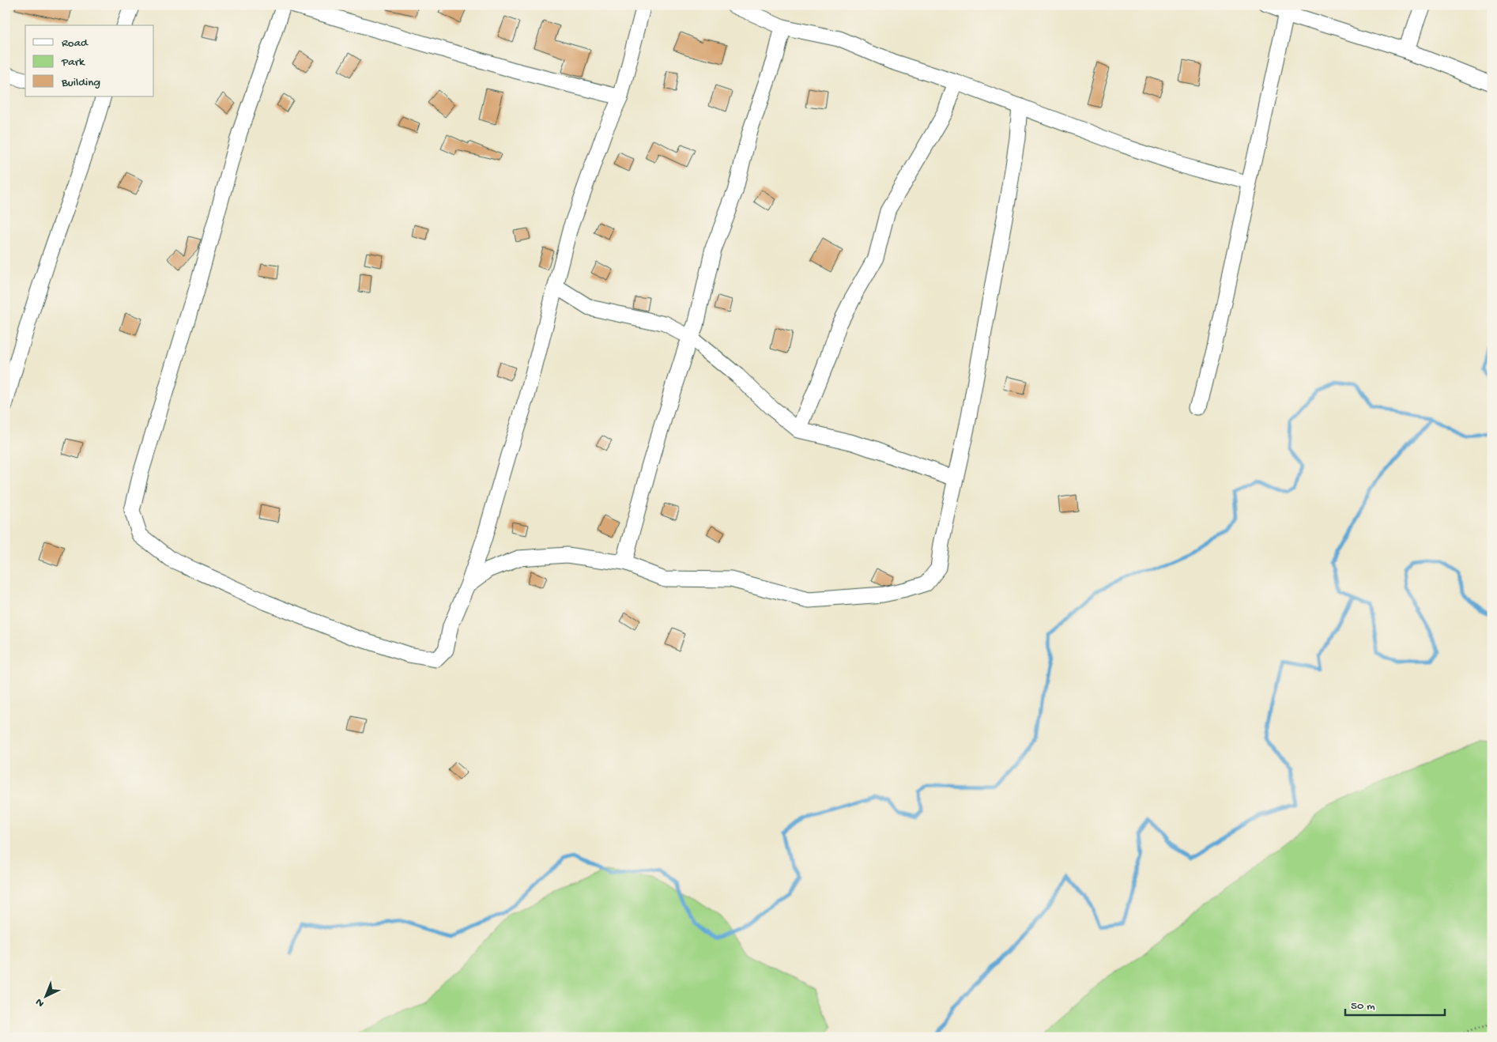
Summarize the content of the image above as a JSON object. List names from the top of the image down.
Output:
{
  "legend": ["Road", "Park", "Building"],
  "scale_bar": "50 m",
  "north": "bottom left"
}
